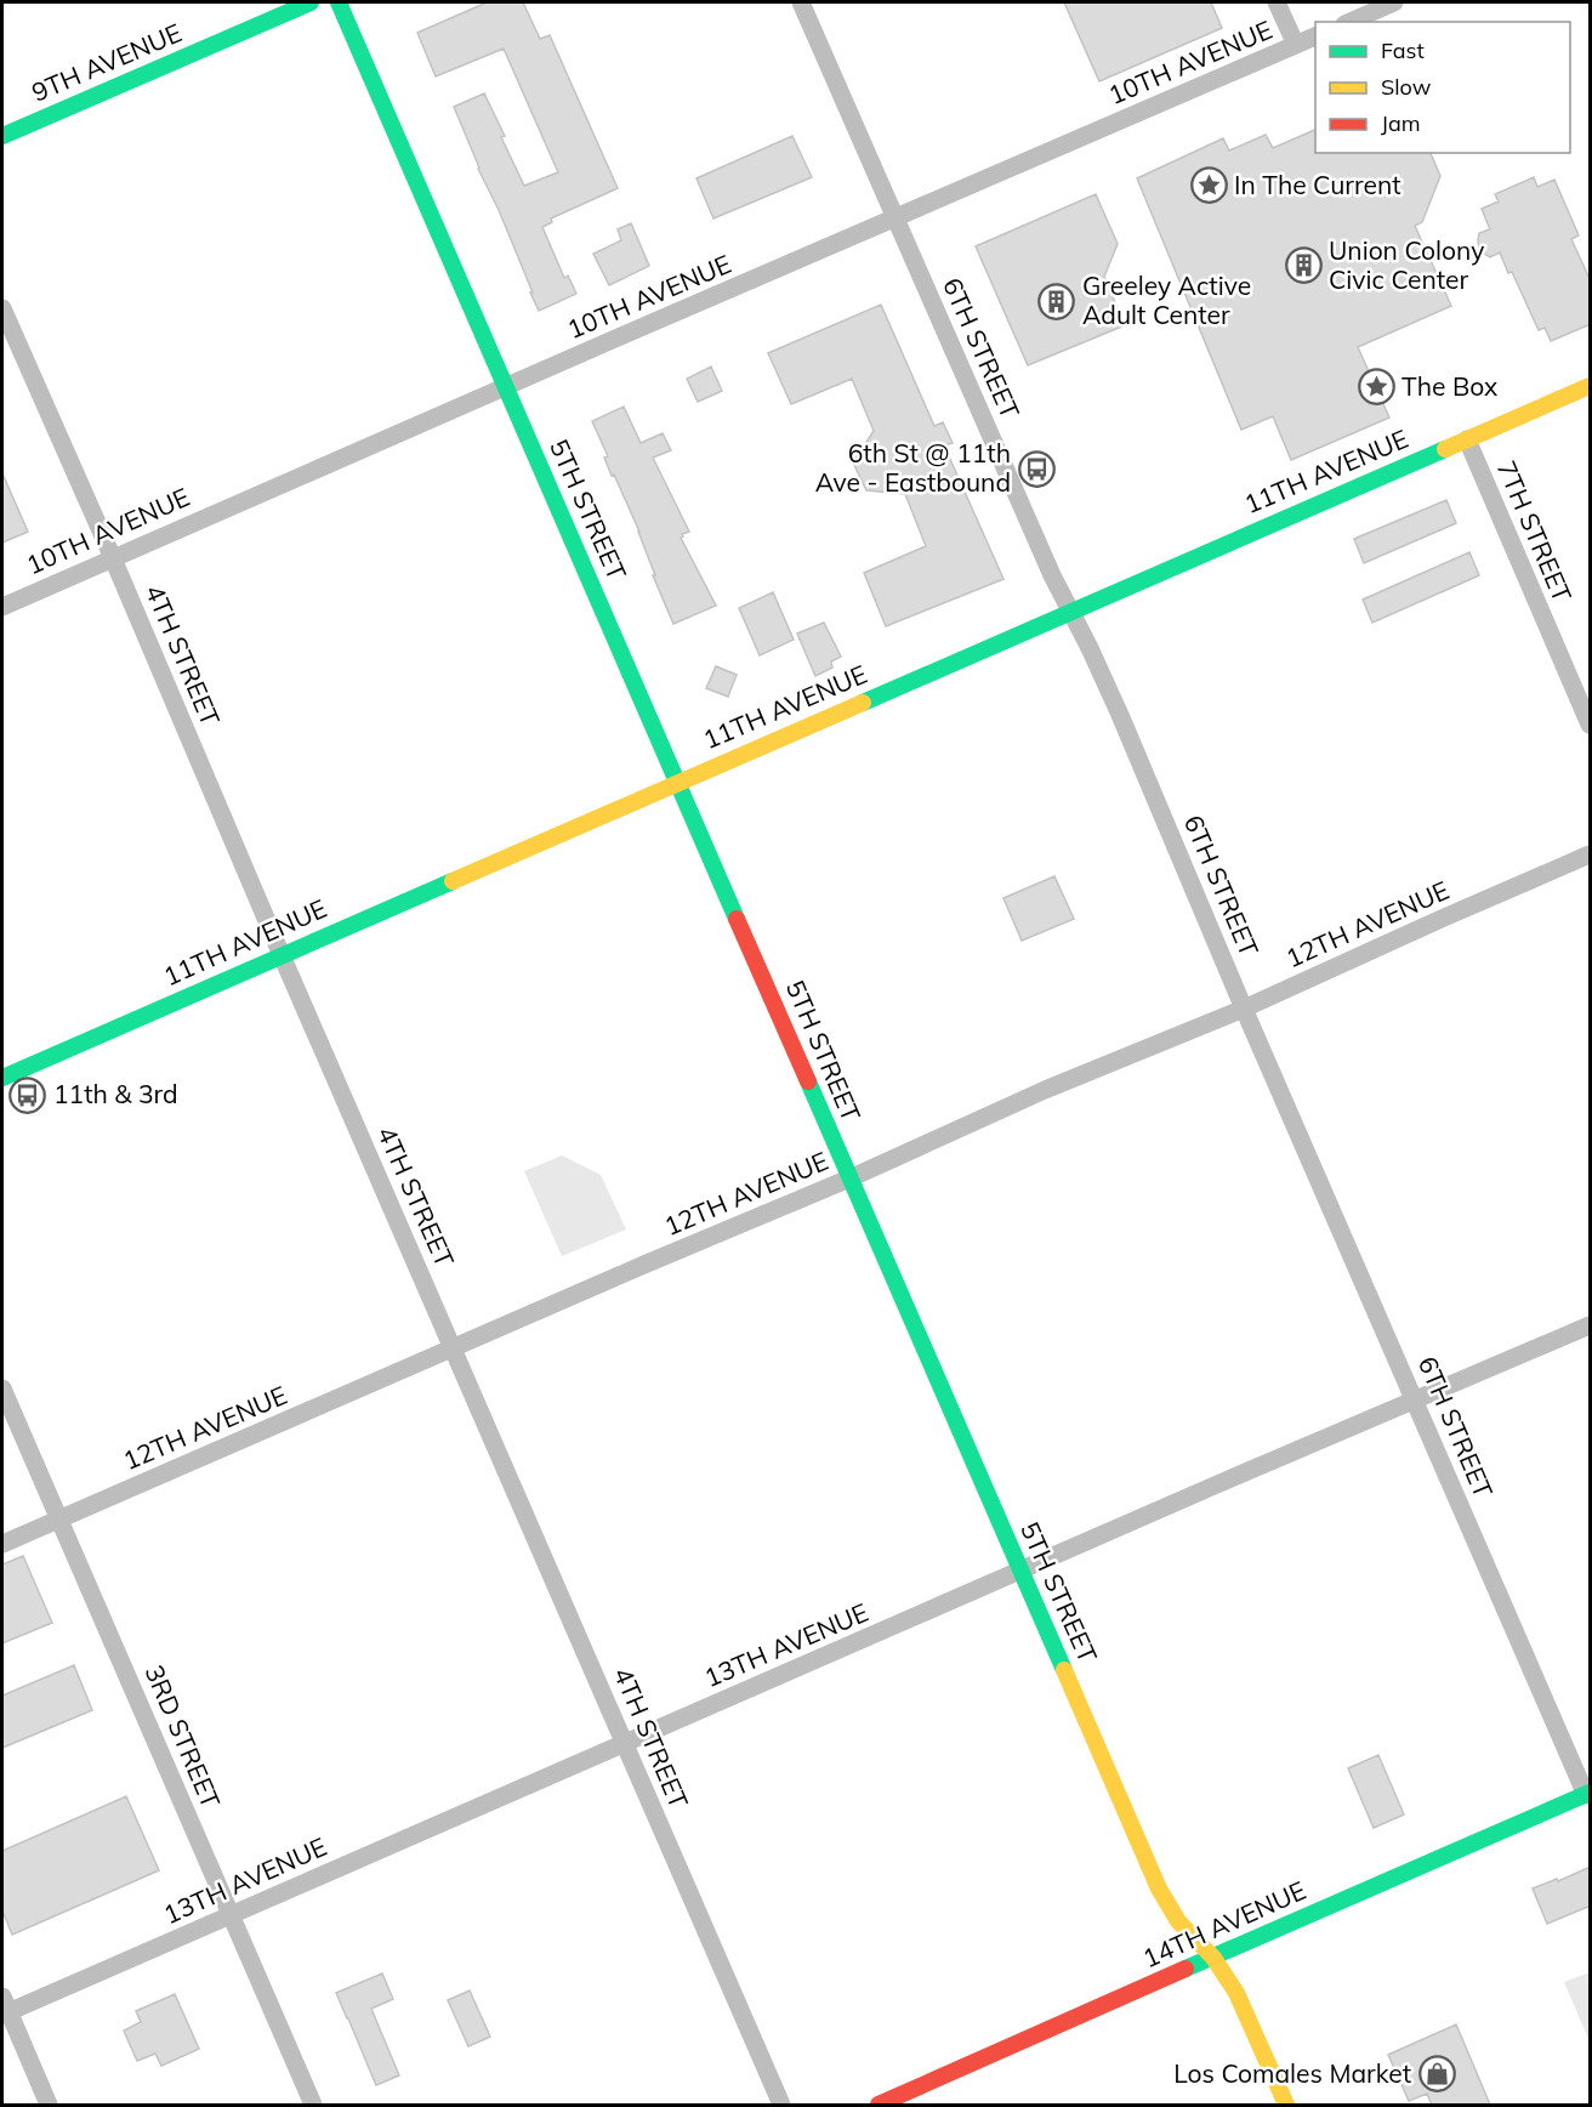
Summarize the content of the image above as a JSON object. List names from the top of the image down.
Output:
{
  "streets": {
    "main road": [
      "9TH AVENUE",
      "11TH AVENUE",
      "5TH STREET",
      "14TH AVENUE"
    ],
    "street": [
      "10TH AVENUE",
      "6TH STREET",
      "7TH STREET",
      "4TH STREET",
      "12TH AVENUE",
      "13TH AVENUE",
      "3RD STREET"
    ]
  },
  "crossings": [
    ["10TH AVENUE", "6TH STREET"],
    ["10TH AVENUE", "5TH STREET"],
    ["10TH AVENUE", "4TH STREET"],
    ["6TH STREET", "11TH AVENUE"],
    ["6TH STREET", "12TH AVENUE"],
    ["6TH STREET", "13TH AVENUE"],
    ["6TH STREET", "14TH AVENUE"],
    ["11TH AVENUE", "5TH STREET"],
    ["11TH AVENUE", "7TH STREET"],
    ["11TH AVENUE", "4TH STREET"],
    ["5TH STREET", "12TH AVENUE"],
    ["5TH STREET", "13TH AVENUE"],
    ["5TH STREET", "14TH AVENUE"],
    ["4TH STREET", "12TH AVENUE"],
    ["4TH STREET", "13TH AVENUE"],
    ["12TH AVENUE", "3RD STREET"],
    ["13TH AVENUE", "3RD STREET"]
  ],
  "places": {
    "place": ["In The Current", "The Box"],
    "building": ["Union Colony Civic Center", "Greeley Active Adult Center"],
    "bus stop": ["6th St @ 11th Ave - Eastbound", "11th & 3rd"],
    "shop": ["Los Comales Market"]
  },
  "legend": ["Fast", "Slow", "Jam"]
}
